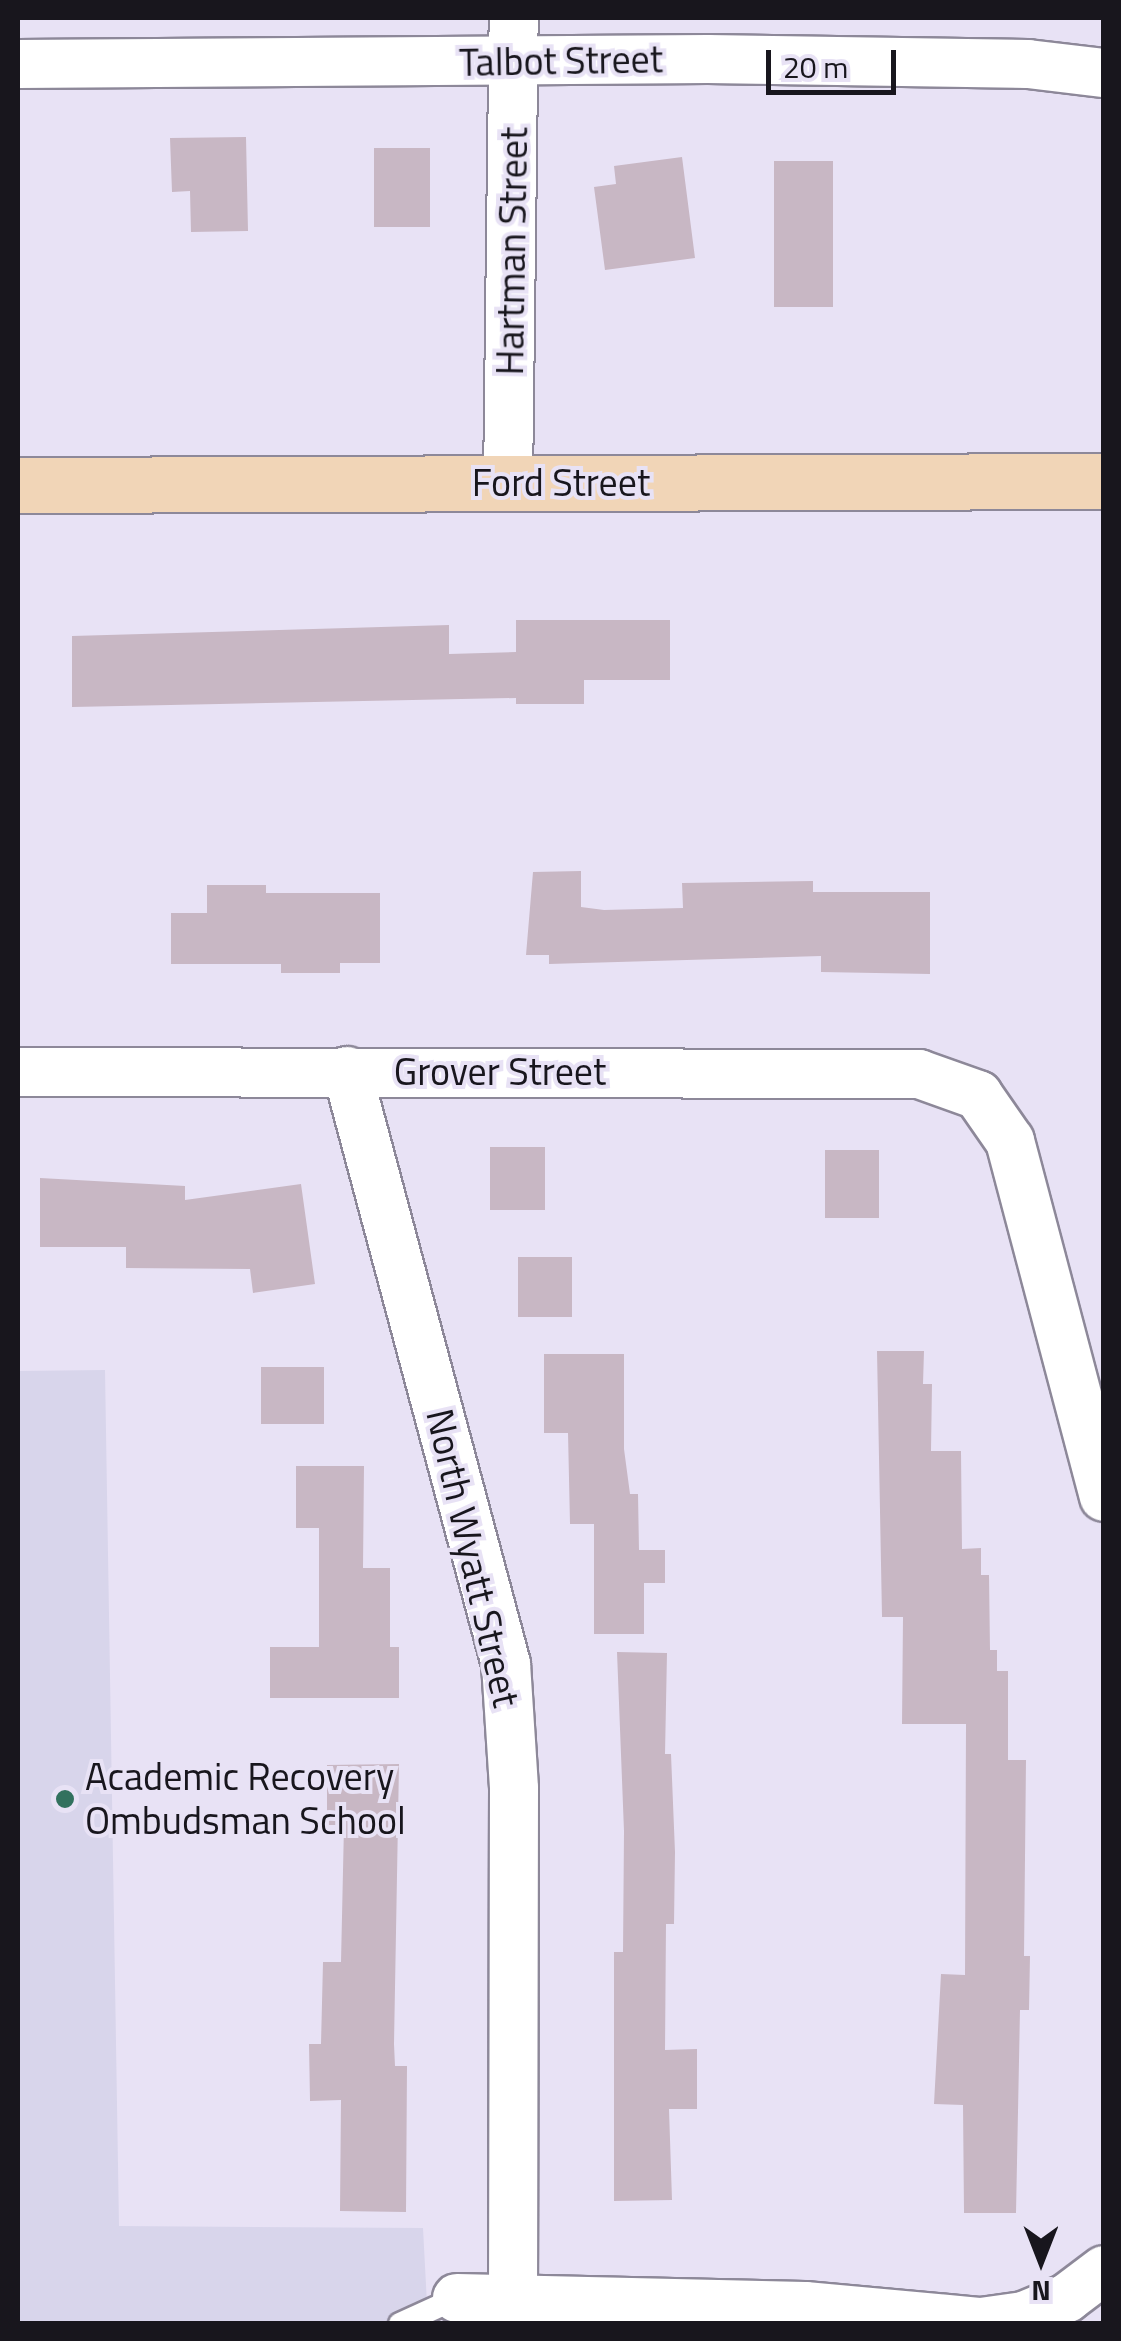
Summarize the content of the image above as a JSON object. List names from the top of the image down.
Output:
{
  "streets": {
    "main road": ["Ford Street"],
    "street": [
      "Talbot Street",
      "Hartman Street",
      "Grover Street",
      "North Wyatt Street"
    ]
  },
  "crossings": [
    ["Talbot Street", "Hartman Street"],
    ["Hartman Street", "Ford Street"],
    ["Grover Street", "North Wyatt Street"]
  ],
  "places": ["Academic Recovery Ombudsman School"],
  "scale_bar": "20 m",
  "north": "bottom"
}
